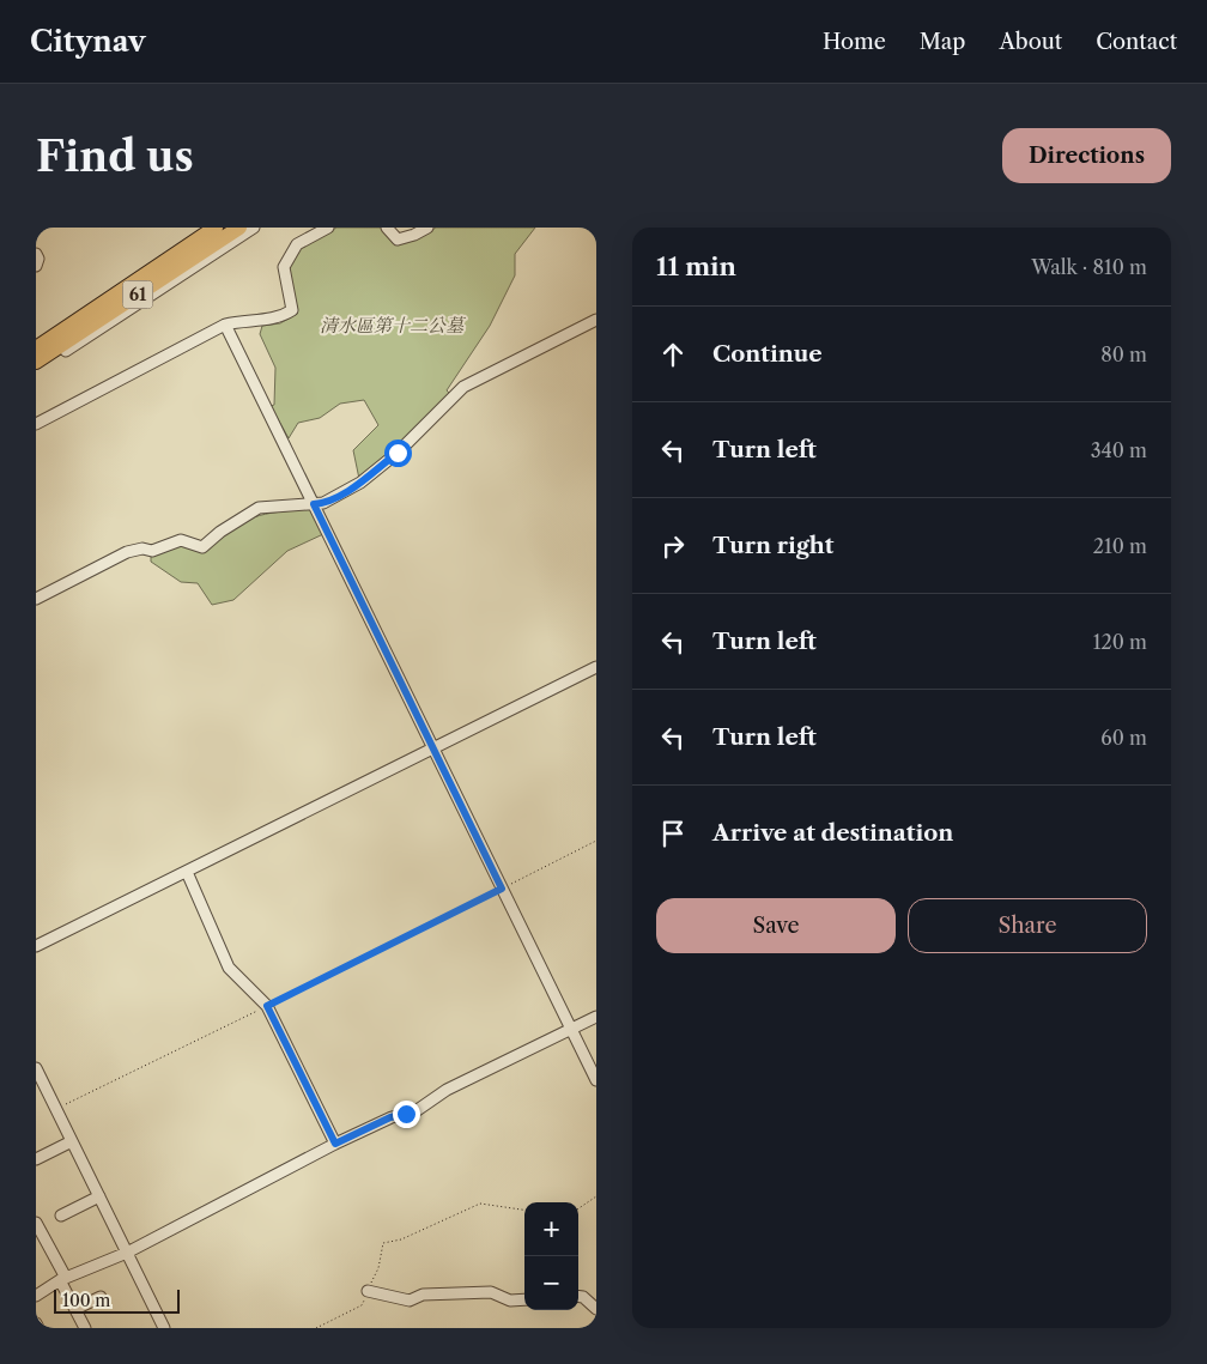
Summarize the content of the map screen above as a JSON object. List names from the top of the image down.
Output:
{
  "streets": {
    "highway": ["61"]
  },
  "parks": ["清水區第十二公墓"],
  "scale_bar": "100 m",
  "page": {
    "header": "Citynav",
    "nav": [
      "Home",
      "Map",
      "About",
      "Contact"
    ],
    "buttons": [
      "Directions",
      ["Save", "Share"]
    ],
    "title": "Find us",
    "heading": ["11 min", "Walk · 810 m"],
    "list": [
      ["Continue", "80 m"],
      ["Turn left", "340 m"],
      ["Turn right", "210 m"],
      ["Turn left", "120 m"],
      ["Turn left", "60 m"],
      "Arrive at destination"
    ],
    "map_buttons": ["+", "−"],
    "scale": "100 m"
  }
}
